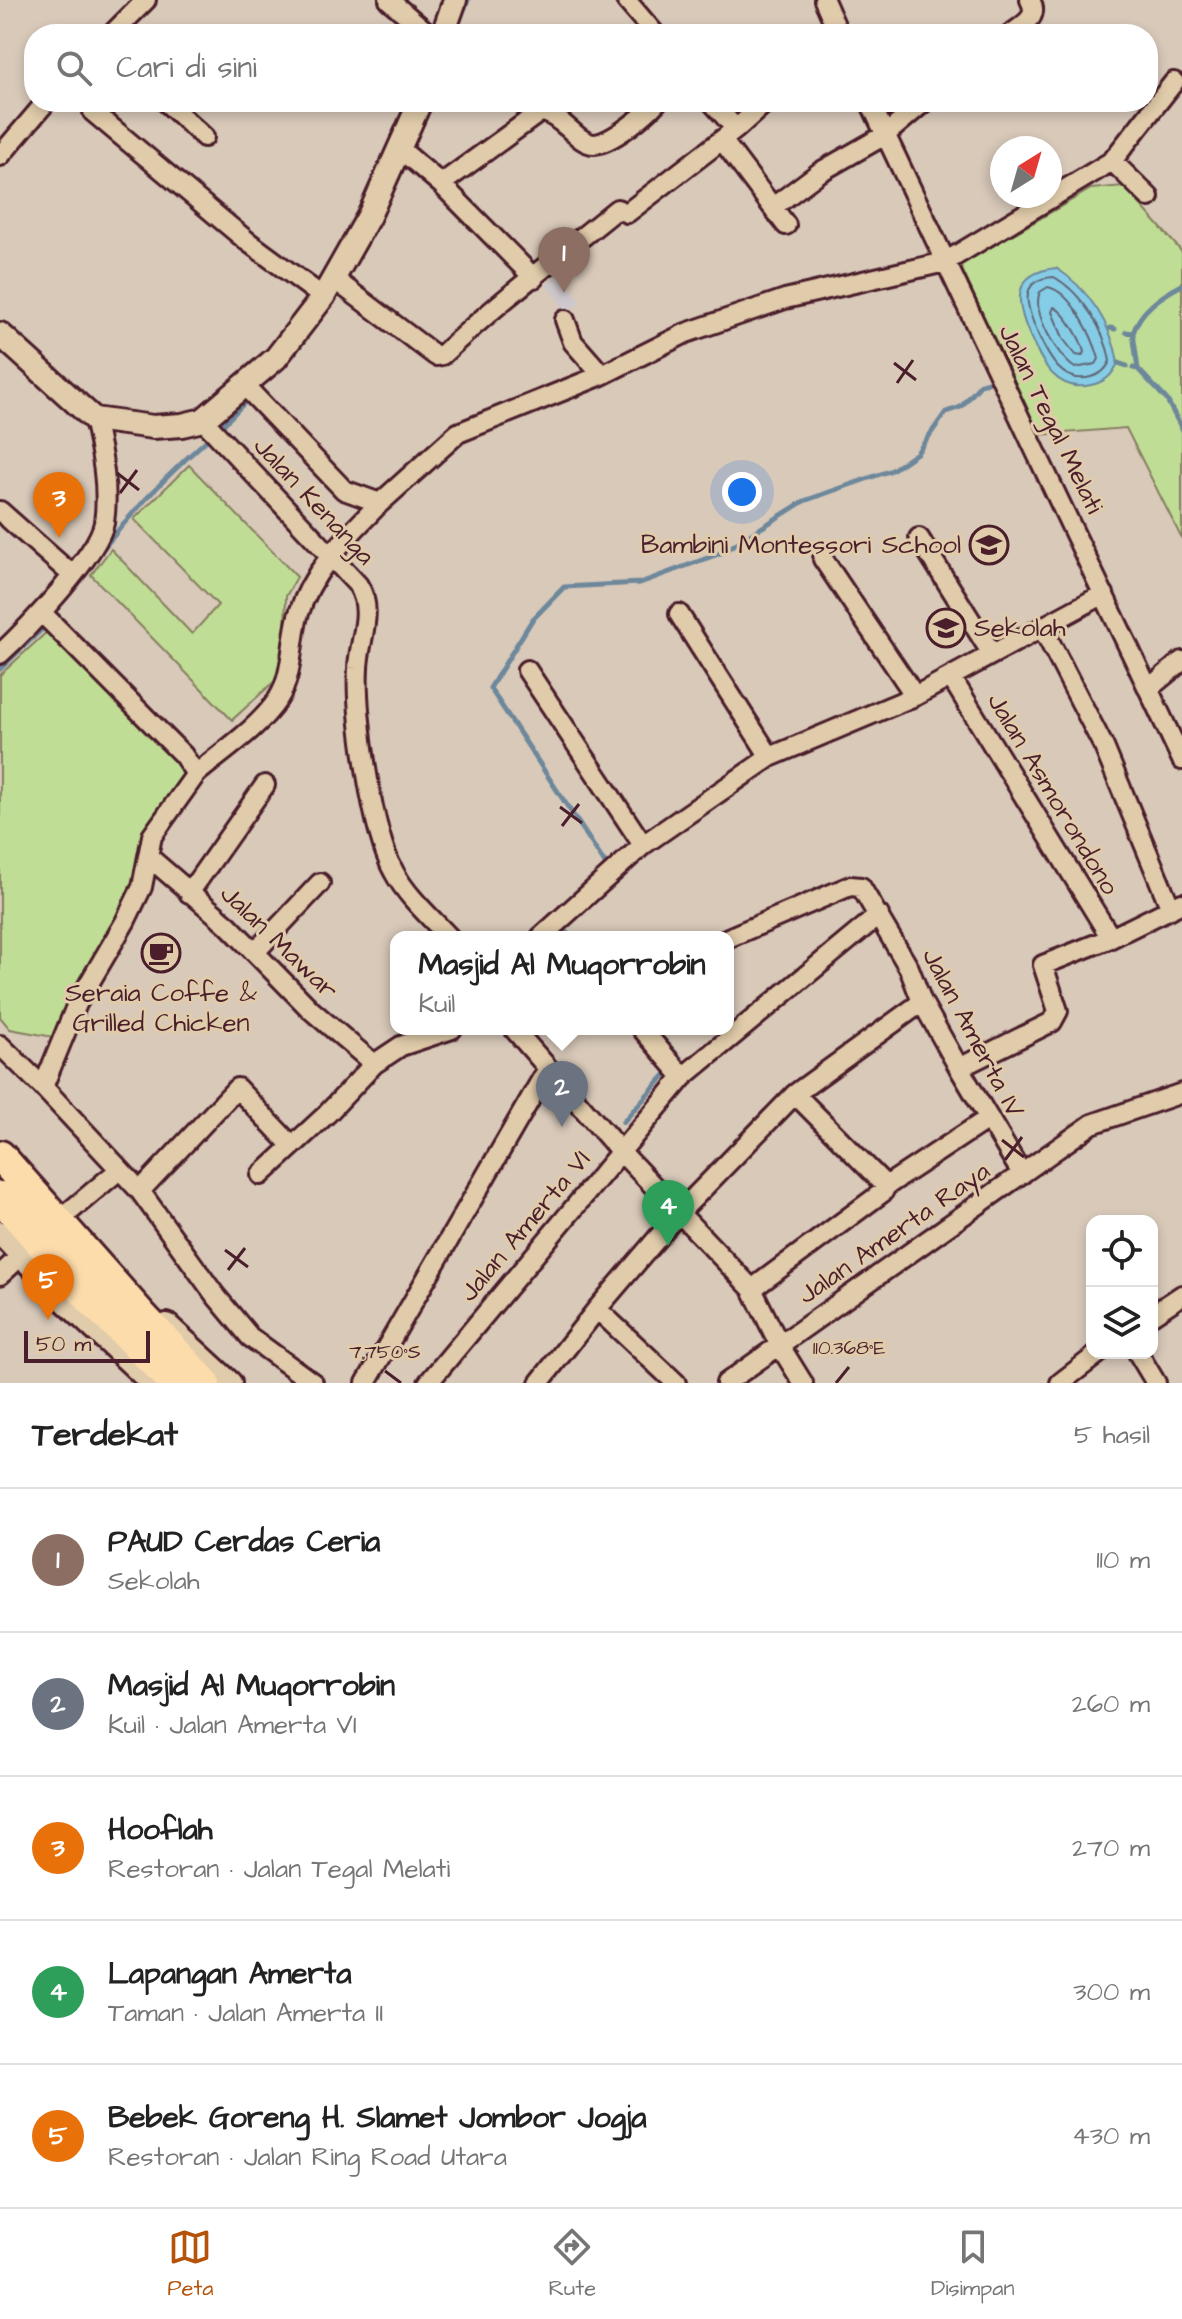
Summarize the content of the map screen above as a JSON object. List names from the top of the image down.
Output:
{
  "streets": {
    "street": [
      "Jalan Tegal Melati",
      "Jalan Kenanga",
      "Jalan Asmorondono",
      "Jalan Mawar",
      "Jalan Amerta IV",
      "Jalan Amerta VI",
      "Jalan Amerta Raya"
    ]
  },
  "crossings": [
    ["Jalan Amerta IV", "Jalan Amerta VI"],
    ["Jalan Amerta IV", "Jalan Amerta Raya"]
  ],
  "places": {
    "school or university": ["Bambini Montessori School", "Sekolah"],
    "cafe": ["Seraia Coffe & Grilled Chicken"]
  },
  "scale_bar": "50 m",
  "north": "top right",
  "page": {
    "search": "Cari di sini",
    "pins": [
      "1",
      "3",
      "2",
      "4",
      "5"
    ],
    "popup": ["Masjid Al Muqorrobin", "Kuil"],
    "scale": "50 m",
    "heading": ["Terdekat", "5 hasil"],
    "list": [
      {
        "mark": "1",
        "name": "PAUD Cerdas Ceria",
        "note": "Sekolah",
        "value": "110 m"
      },
      {
        "mark": "2",
        "name": "Masjid Al Muqorrobin",
        "note": "Kuil · Jalan Amerta VI",
        "value": "260 m"
      },
      {
        "mark": "3",
        "name": "Hooflah",
        "note": "Restoran · Jalan Tegal Melati",
        "value": "270 m"
      },
      {
        "mark": "4",
        "name": "Lapangan Amerta",
        "note": "Taman · Jalan Amerta II",
        "value": "300 m"
      },
      {
        "mark": "5",
        "name": "Bebek Goreng H. Slamet Jombor Jogja",
        "note": "Restoran · Jalan Ring Road Utara",
        "value": "430 m"
      }
    ],
    "nav": ["Peta", "Rute", "Disimpan"]
  },
  "coordinates": ["110.368°E", "7.750°S"]
}
